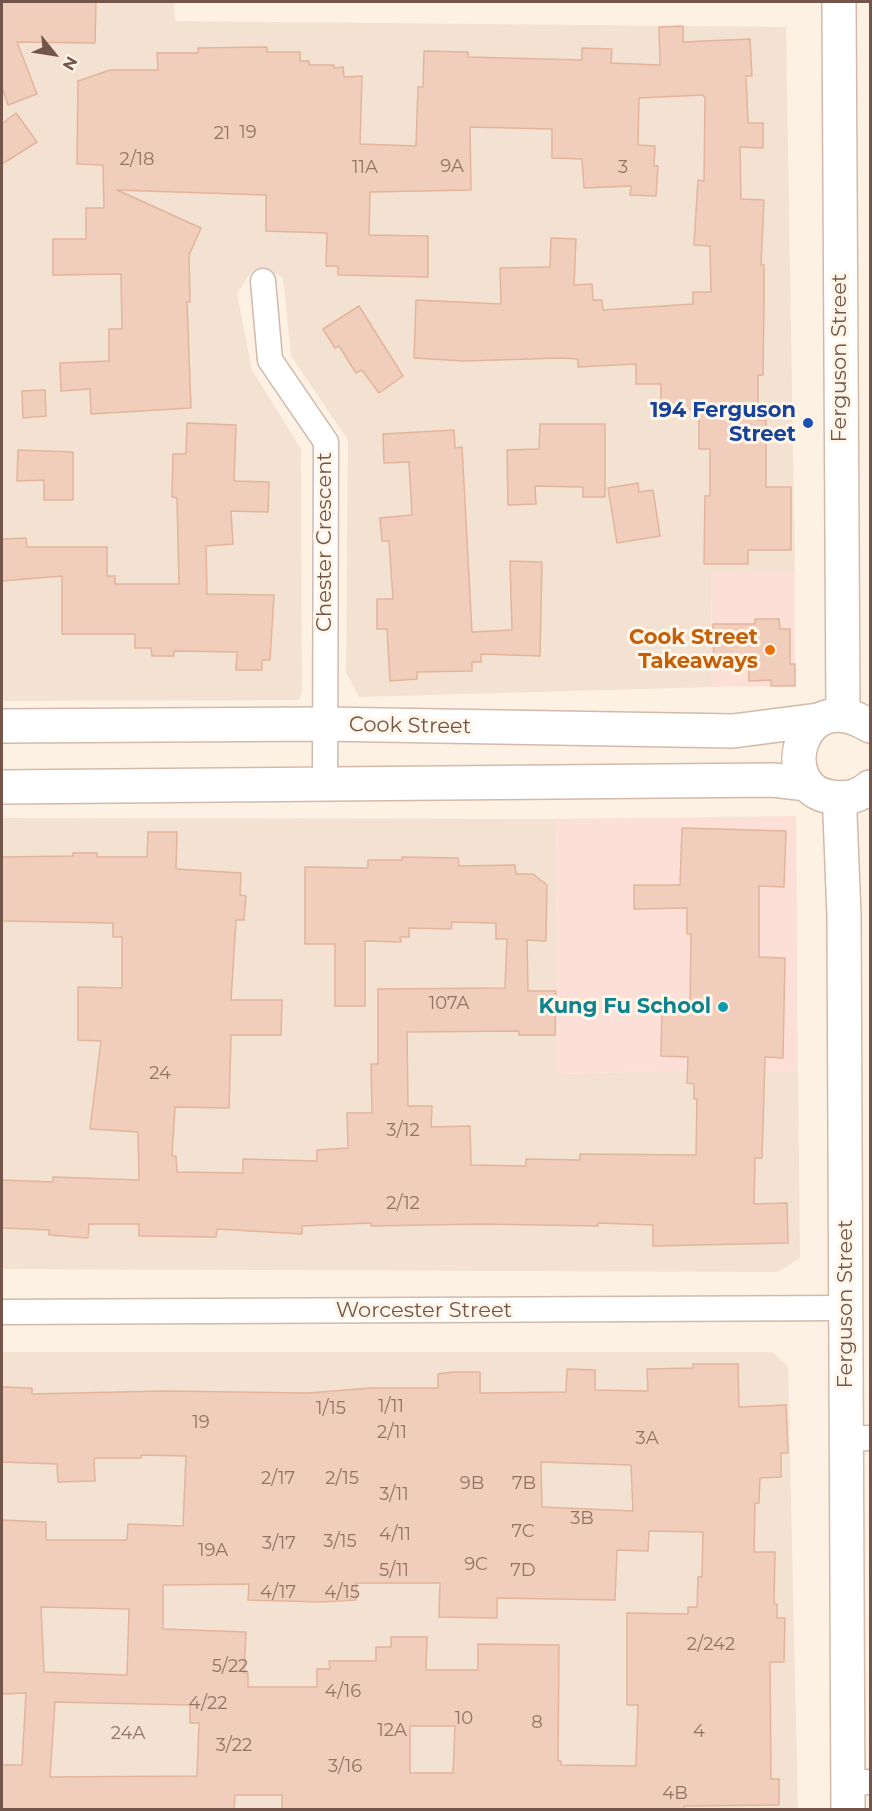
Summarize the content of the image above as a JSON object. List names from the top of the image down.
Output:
{
  "streets": {
    "street": [
      "Ferguson Street",
      "Chester Crescent",
      "Cook Street",
      "Worcester Street"
    ]
  },
  "crossings": [
    ["Ferguson Street", "Cook Street"],
    ["Ferguson Street", "Worcester Street"],
    ["Chester Crescent", "Cook Street"]
  ],
  "places": ["194 Ferguson Street", "Cook Street Takeaways", "Kung Fu School"],
  "house_numbers": [
    "19",
    "21",
    "2/18",
    "9A",
    "11A",
    "3",
    "107A",
    "24",
    "3/12",
    "2/12",
    "1/11",
    "1/15",
    "19",
    "2/11",
    "3A",
    "2/17",
    "2/15",
    "9B",
    "7B",
    "3/11",
    "3B",
    "7C",
    "4/11",
    "3/15",
    "3/17",
    "19A",
    "9C",
    "5/11",
    "7D",
    "4/17",
    "4/15",
    "2/242",
    "5/22",
    "4/16",
    "4/22",
    "10",
    "8",
    "12A",
    "4",
    "24A",
    "3/22",
    "3/16",
    "4B"
  ],
  "north": "bottom right"
}
